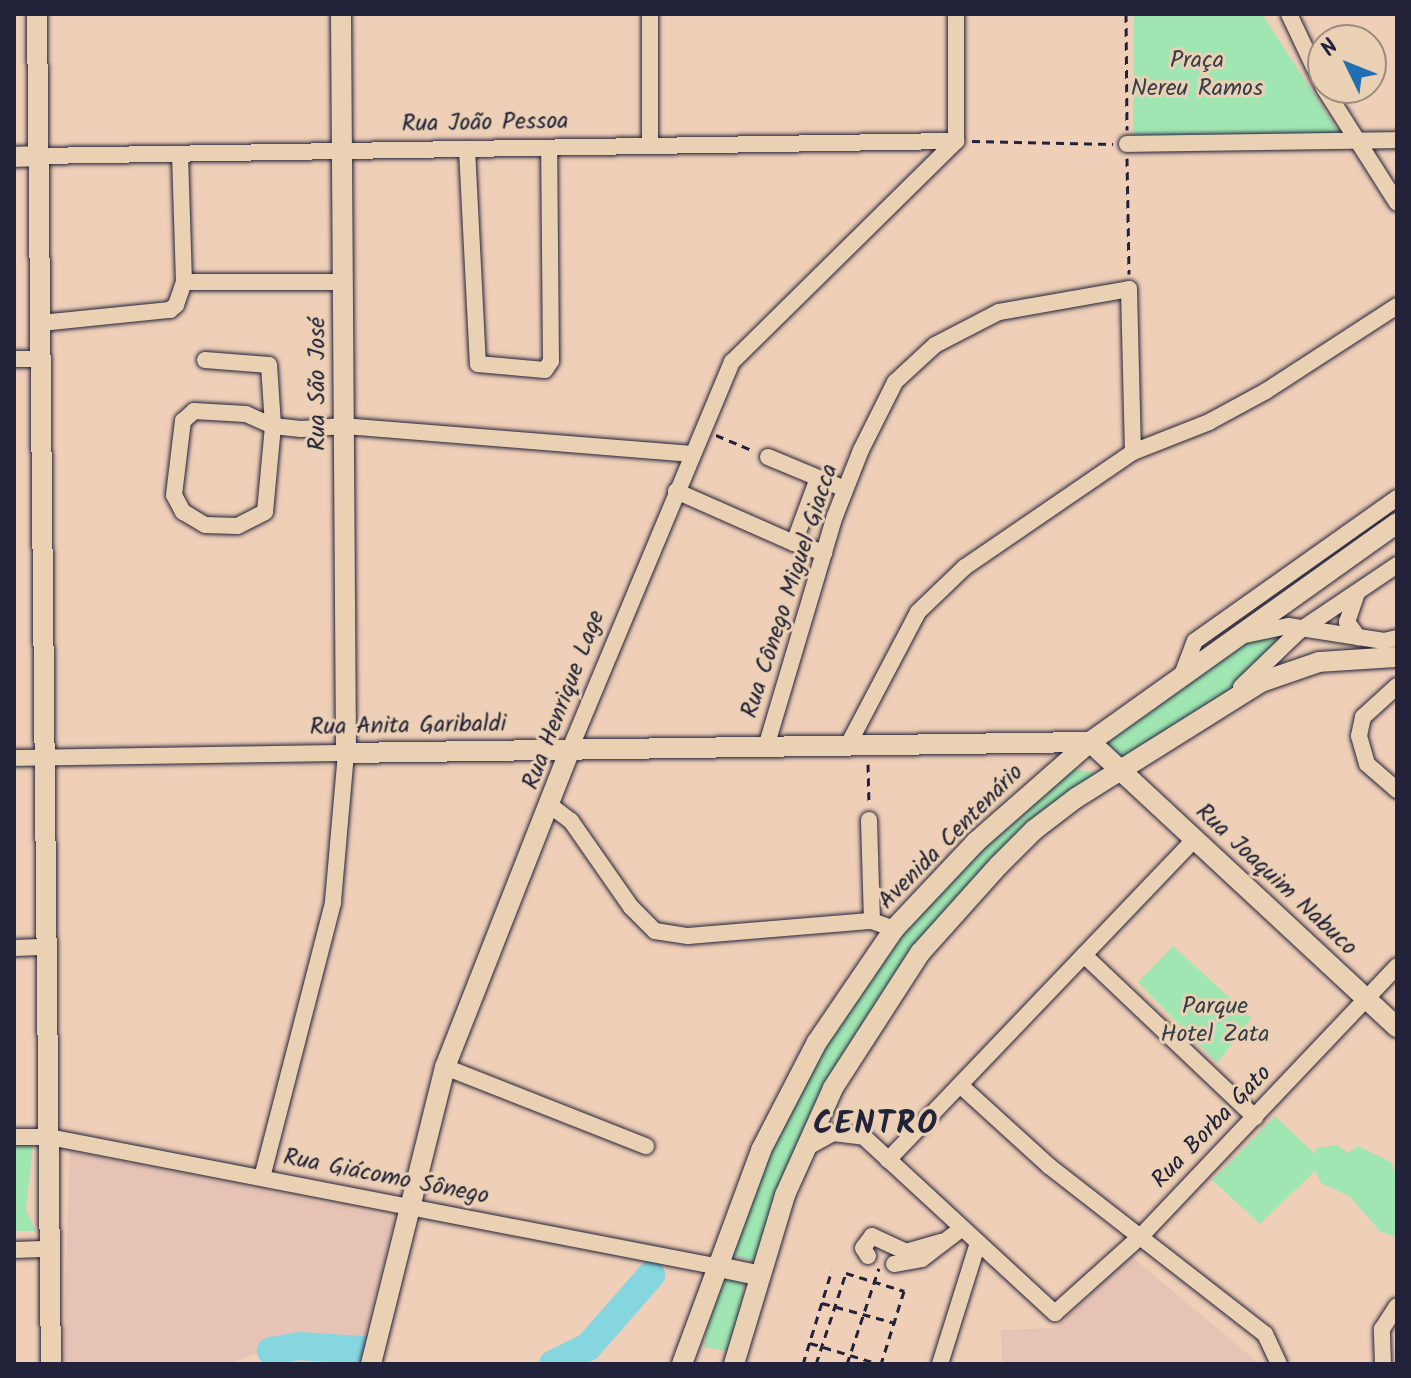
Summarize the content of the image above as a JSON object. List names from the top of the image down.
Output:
{
  "streets": {
    "main road": [
      "Rua João Pessoa",
      "Rua São José",
      "Rua Henrique Lage",
      "Rua Anita Garibaldi",
      "Avenida Centenário",
      "Rua Joaquim Nabuco"
    ],
    "street": ["Rua Cônego Miguel Giacca", "Rua Borba Gato", "Rua Giácomo Sônego"]
  },
  "crossings": [
    ["Rua João Pessoa", "Rua São José"],
    ["Rua João Pessoa", "Rua Henrique Lage"],
    ["Rua São José", "Rua Anita Garibaldi"],
    ["Rua Cônego Miguel Giacca", "Rua Anita Garibaldi"],
    ["Rua Henrique Lage", "Rua Anita Garibaldi"],
    ["Rua Henrique Lage", "Rua Giácomo Sônego"],
    ["Rua Anita Garibaldi", "Avenida Centenário"],
    ["Rua Anita Garibaldi", "Rua Joaquim Nabuco"],
    ["Avenida Centenário", "Rua Joaquim Nabuco"],
    ["Avenida Centenário", "Rua Giácomo Sônego"],
    ["Rua Joaquim Nabuco", "Rua Borba Gato"]
  ],
  "districts": ["CENTRO"],
  "parks": ["Praça Nereu Ramos", "Parque Hotel Zata"],
  "north": "top left"
}
